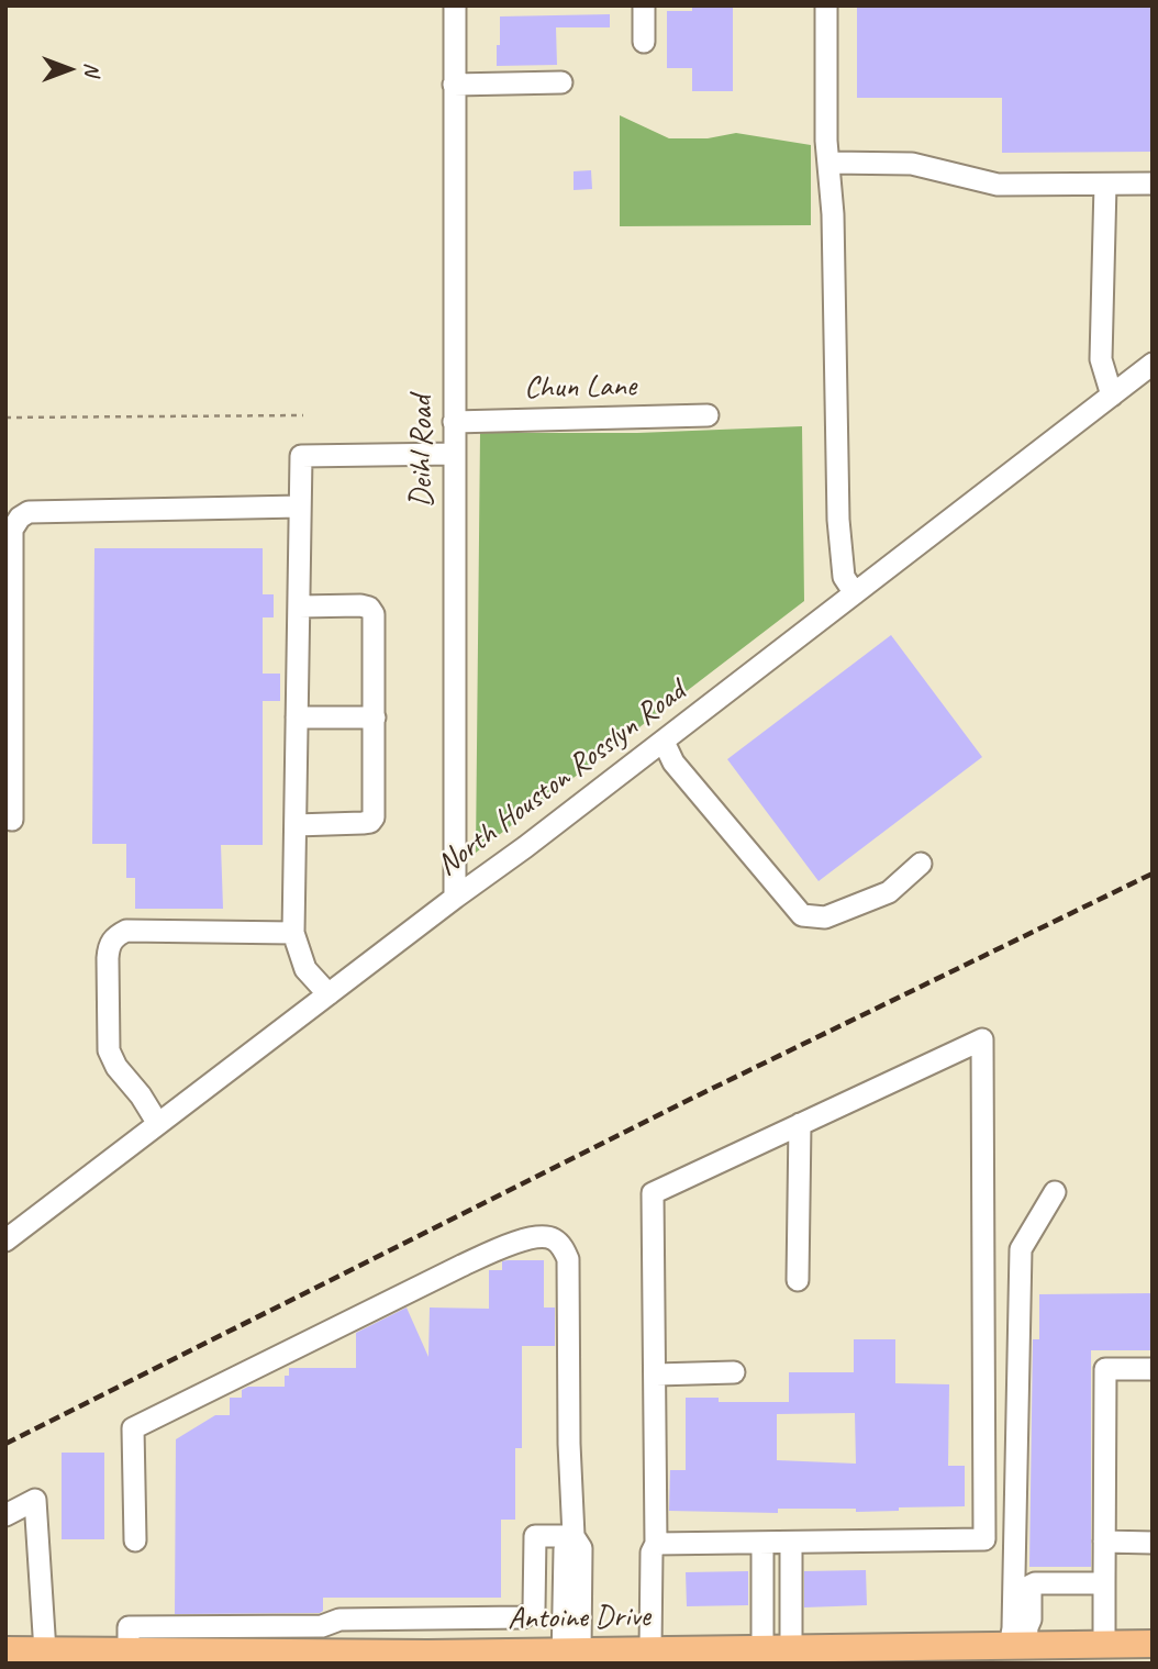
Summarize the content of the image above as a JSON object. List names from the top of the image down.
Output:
{
  "streets": {
    "main road": ["Antoine Drive"],
    "street": ["Chun Lane", "Deihl Road", "North Houston Rosslyn Road"]
  },
  "crossings": [
    ["Chun Lane", "Deihl Road"],
    ["Deihl Road", "North Houston Rosslyn Road"]
  ],
  "north": "right"
}
